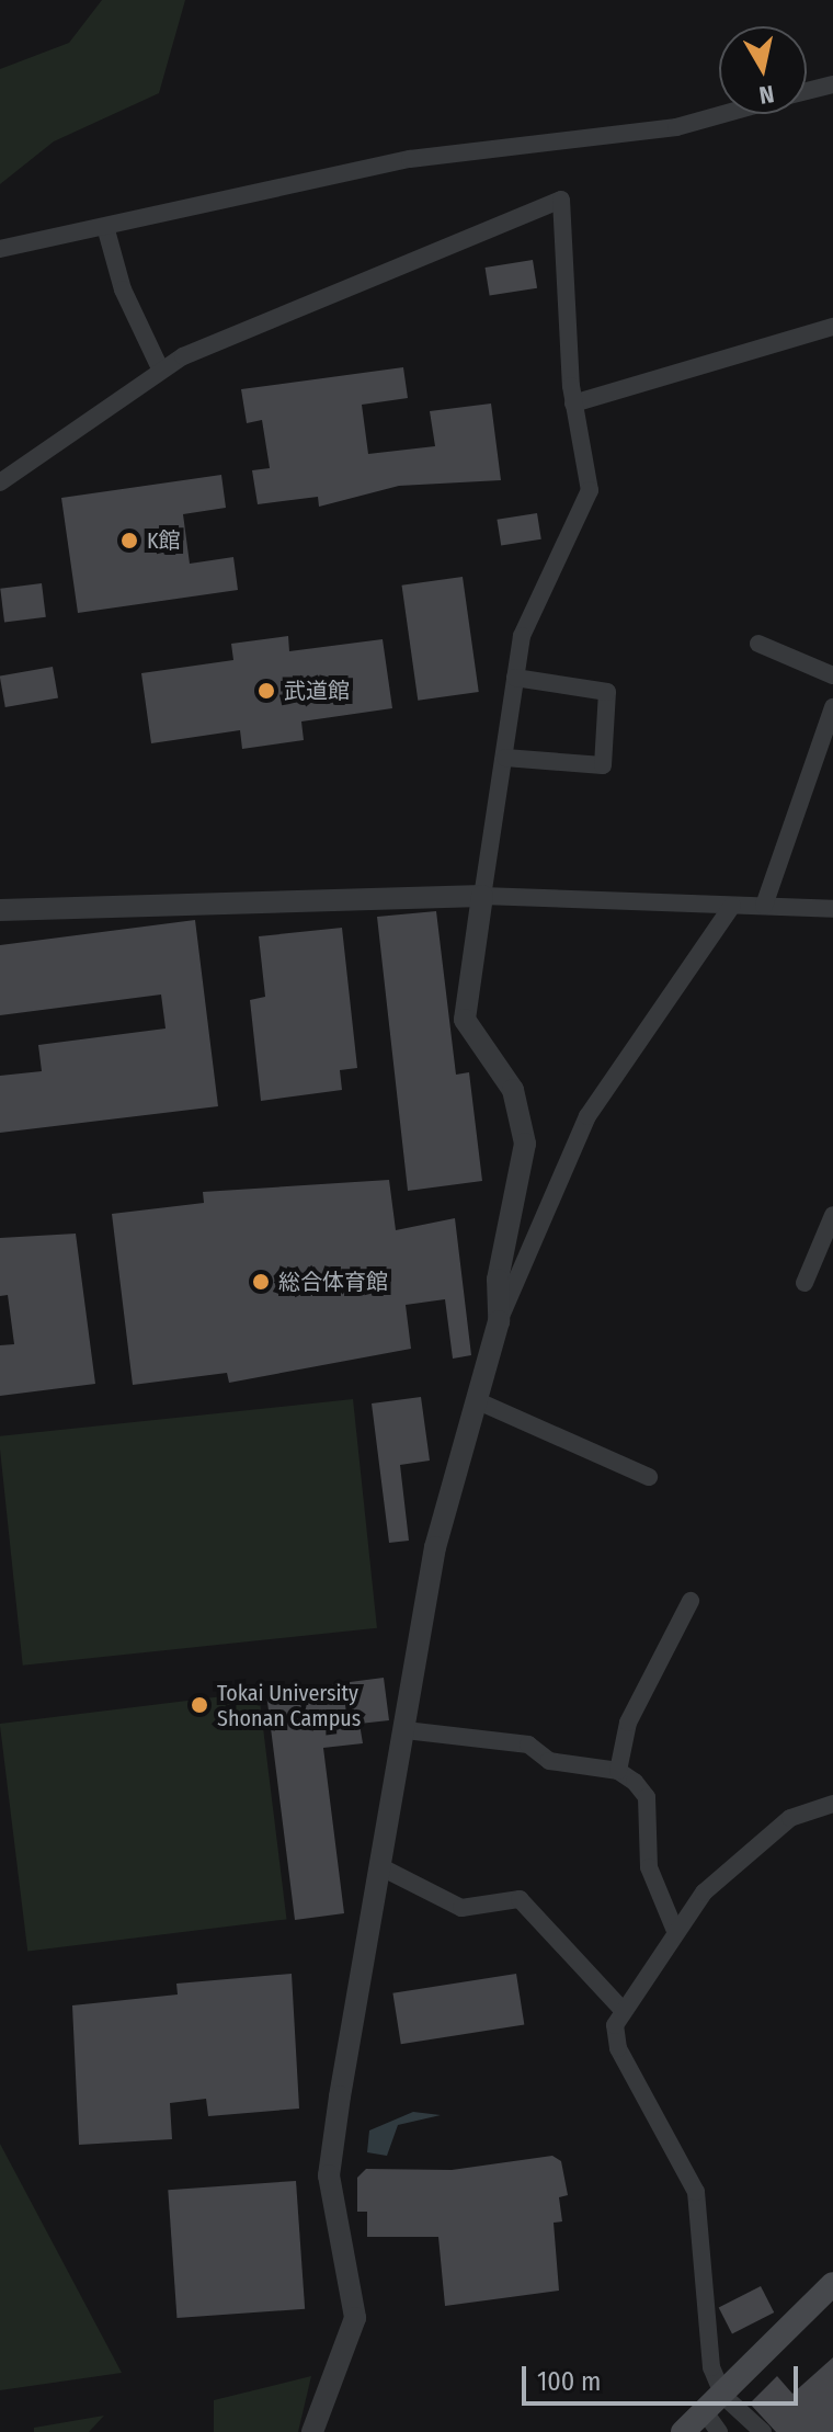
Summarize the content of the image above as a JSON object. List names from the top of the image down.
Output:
{
  "places": [
    "K館",
    "武道館",
    "総合体育館",
    "Tokai University Shonan Campus"
  ],
  "scale_bar": "100 m",
  "north": "bottom"
}
